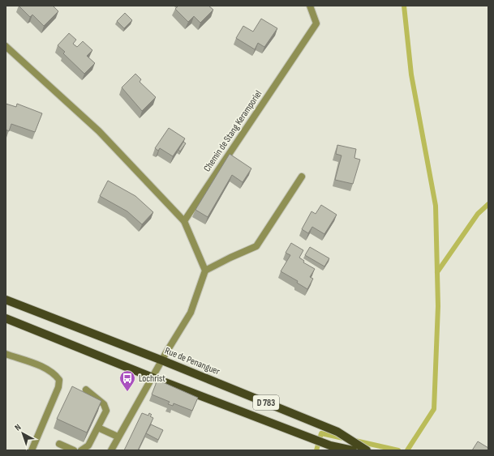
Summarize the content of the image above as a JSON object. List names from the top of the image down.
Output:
{
  "streets": {
    "main road": ["Rue de Penanguer", "D 783"],
    "street": ["Chemin de Stang Keramporiel"]
  },
  "places": {
    "bus stop": ["Lochrist"]
  },
  "north": "top left"
}
